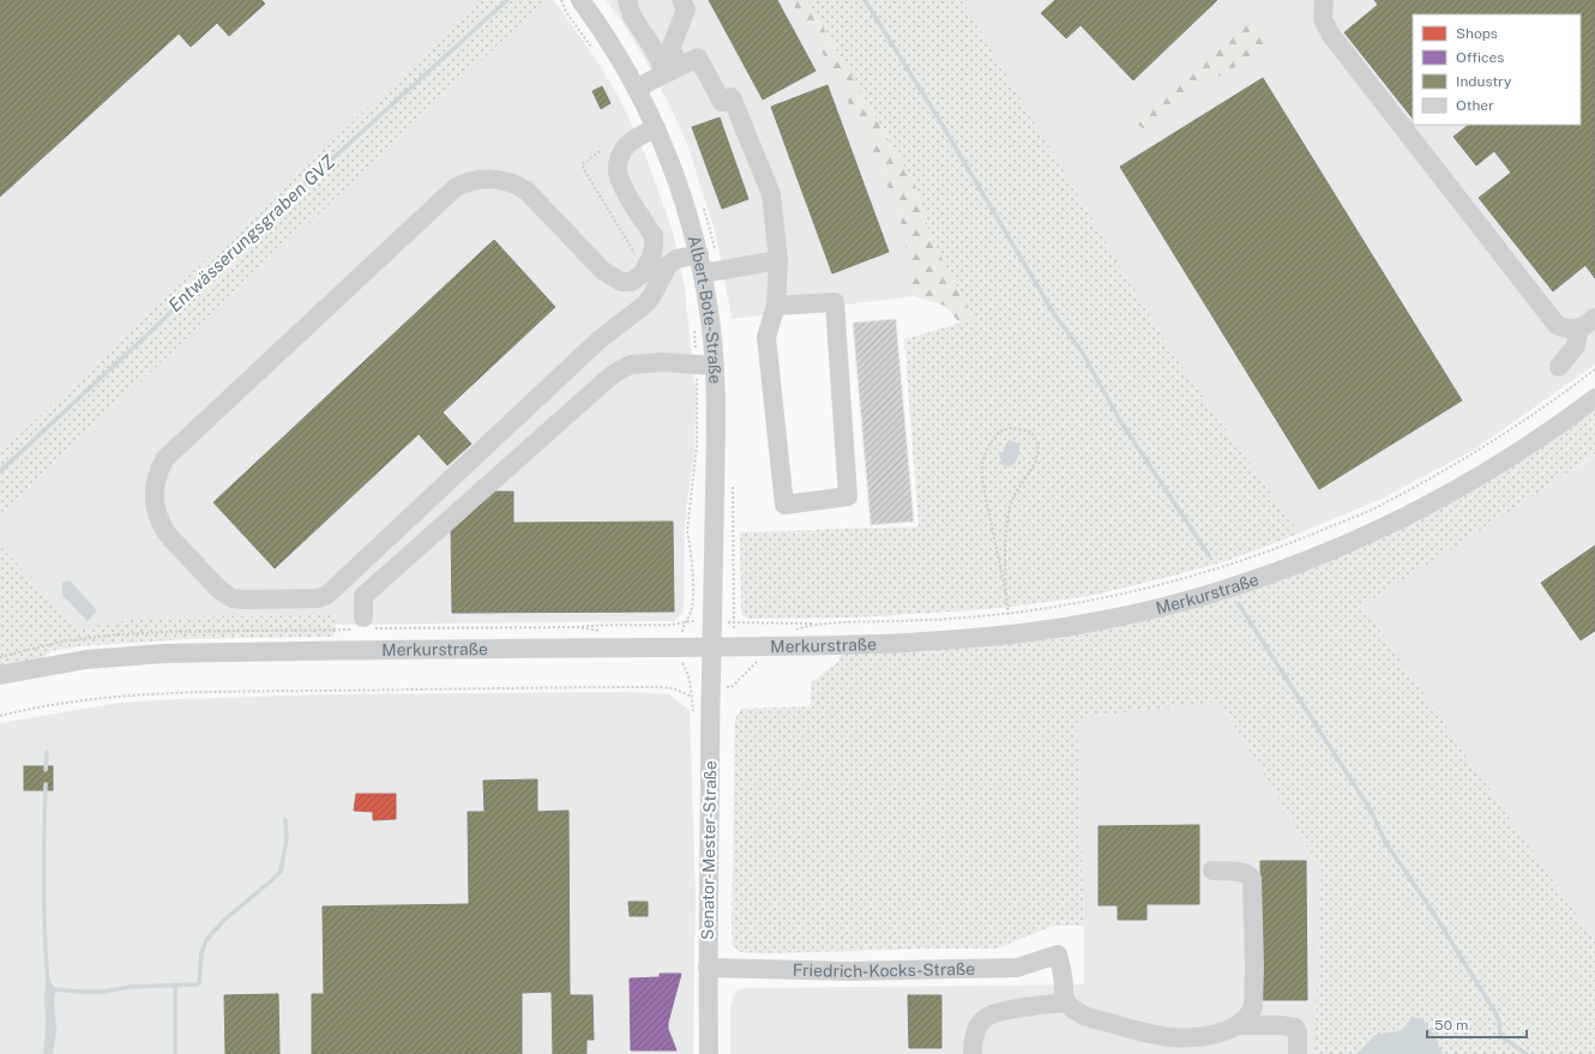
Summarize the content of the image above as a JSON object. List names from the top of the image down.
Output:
{
  "streets": {
    "street": [
      "Albert-Bote-Straße",
      "Merkurstraße",
      "Senator-Mester-Straße",
      "Friedrich-Kocks-Straße"
    ]
  },
  "crossings": [
    ["Albert-Bote-Straße", "Merkurstraße"],
    ["Albert-Bote-Straße", "Senator-Mester-Straße"],
    ["Merkurstraße", "Senator-Mester-Straße"],
    ["Senator-Mester-Straße", "Friedrich-Kocks-Straße"]
  ],
  "water": ["Entwässerungsgraben GVZ"],
  "legend": [
    "Shops",
    "Offices",
    "Industry",
    "Other"
  ],
  "scale_bar": "50 m"
}
